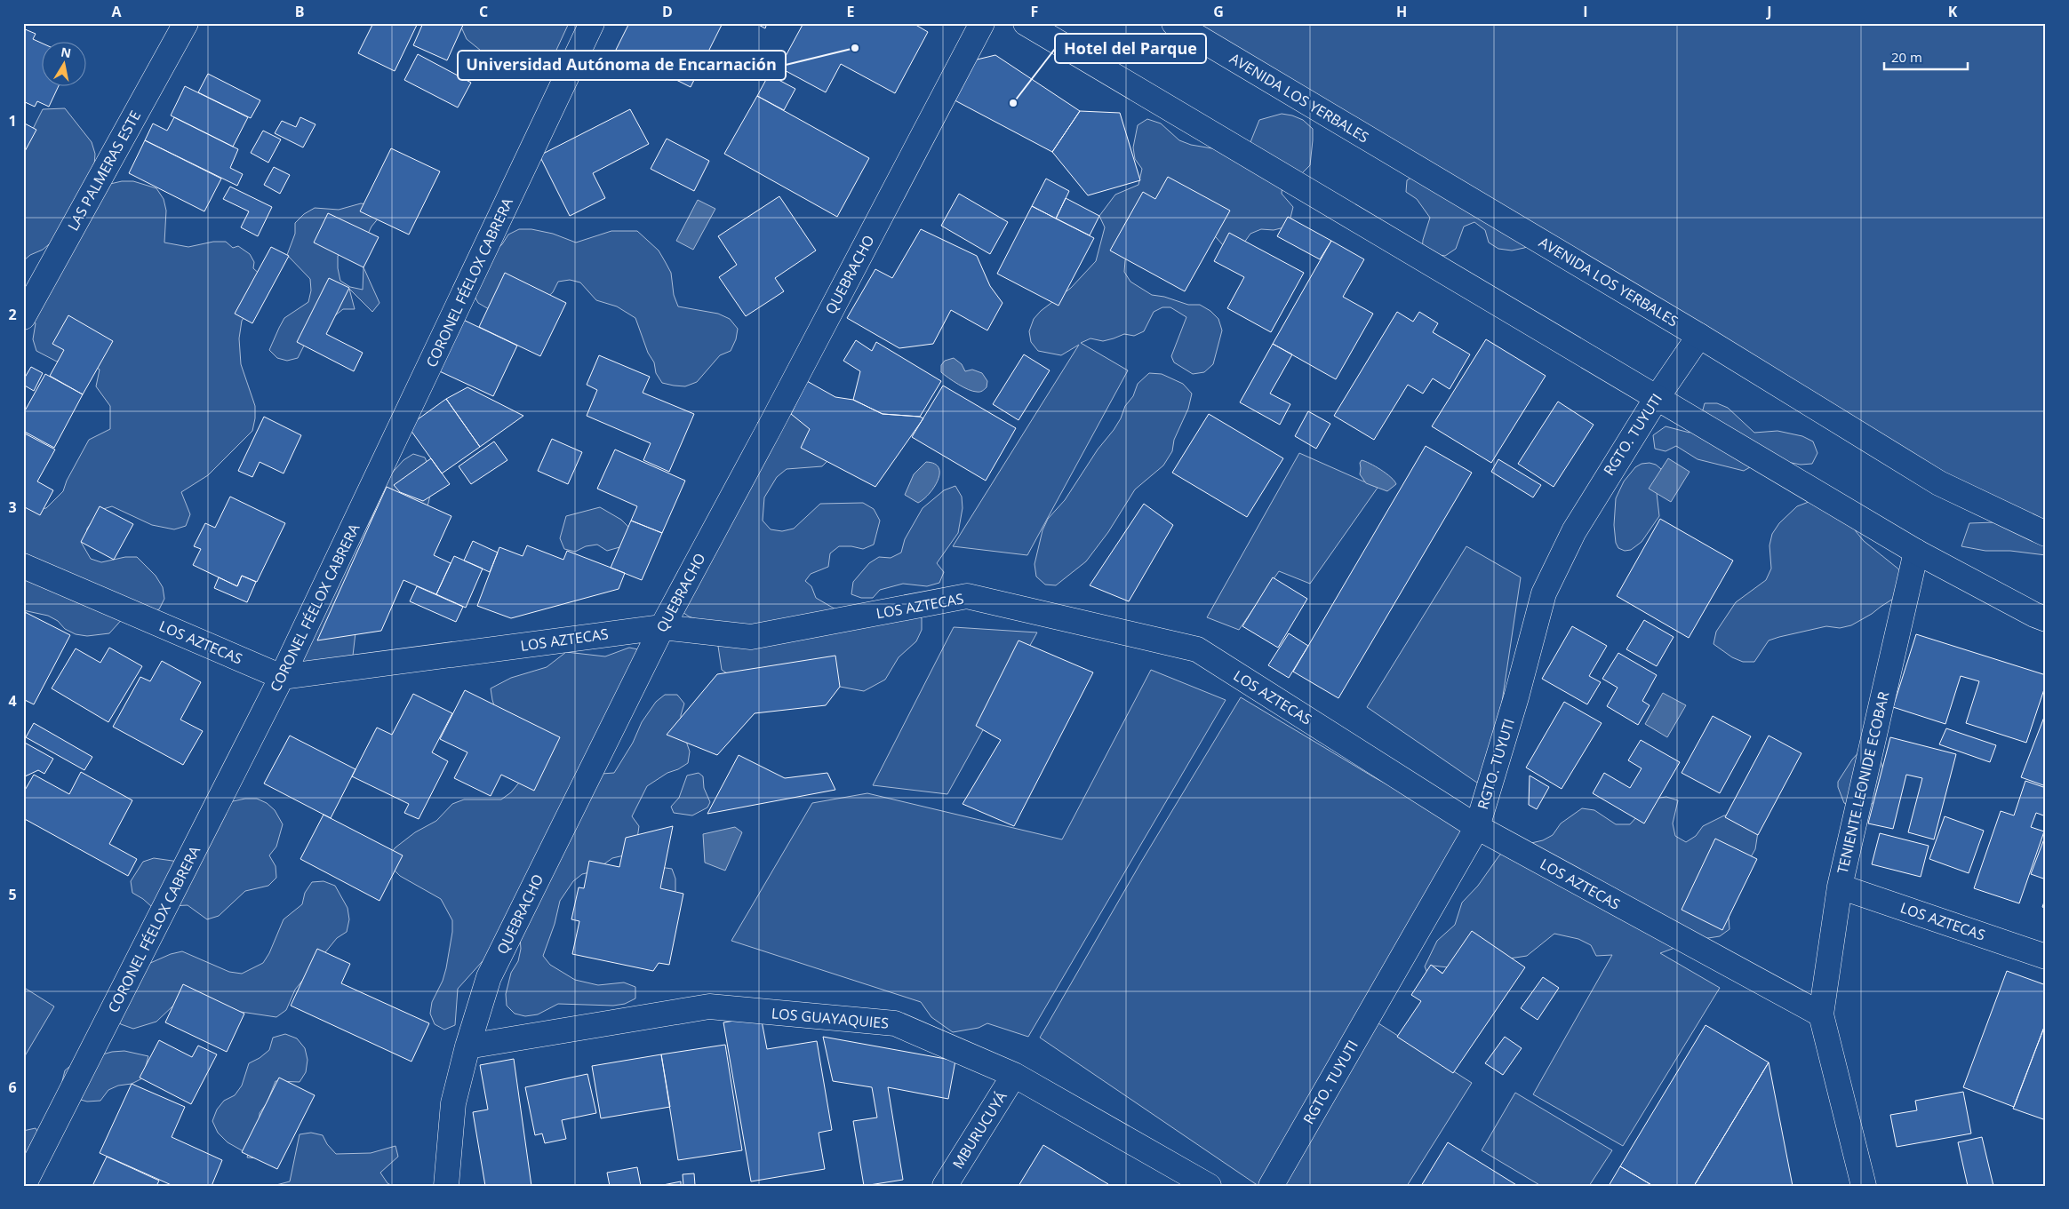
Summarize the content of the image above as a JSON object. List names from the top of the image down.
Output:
{
  "streets": {
    "street": [
      "AVENIDA LOS YERBALES",
      "LAS PALMERAS ESTE",
      "QUEBRACHO",
      "CORONEL FÉELOX CABRERA",
      "RGTO. TUYUTI",
      "LOS AZTECAS",
      "TENIENTE LEONIDE ECOBAR",
      "LOS GUAYAQUIES",
      "MBURUCUYÁ"
    ]
  },
  "crossings": [
    ["AVENIDA LOS YERBALES", "RGTO. TUYUTI"],
    ["QUEBRACHO", "LOS AZTECAS"],
    ["QUEBRACHO", "LOS GUAYAQUIES"],
    ["CORONEL FÉELOX CABRERA", "LOS AZTECAS"],
    ["RGTO. TUYUTI", "LOS AZTECAS"],
    ["LOS AZTECAS", "TENIENTE LEONIDE ECOBAR"],
    ["LOS GUAYAQUIES", "MBURUCUYÁ"]
  ],
  "places": ["Universidad Autónoma de Encarnación", "Hotel del Parque"],
  "scale_bar": "20 m",
  "north": "top",
  "grid": {
    "columns": [
      "A",
      "B",
      "C",
      "D",
      "E",
      "F",
      "G",
      "H",
      "I",
      "J",
      "K"
    ],
    "rows": [
      "1",
      "2",
      "3",
      "4",
      "5",
      "6"
    ]
  }
}
